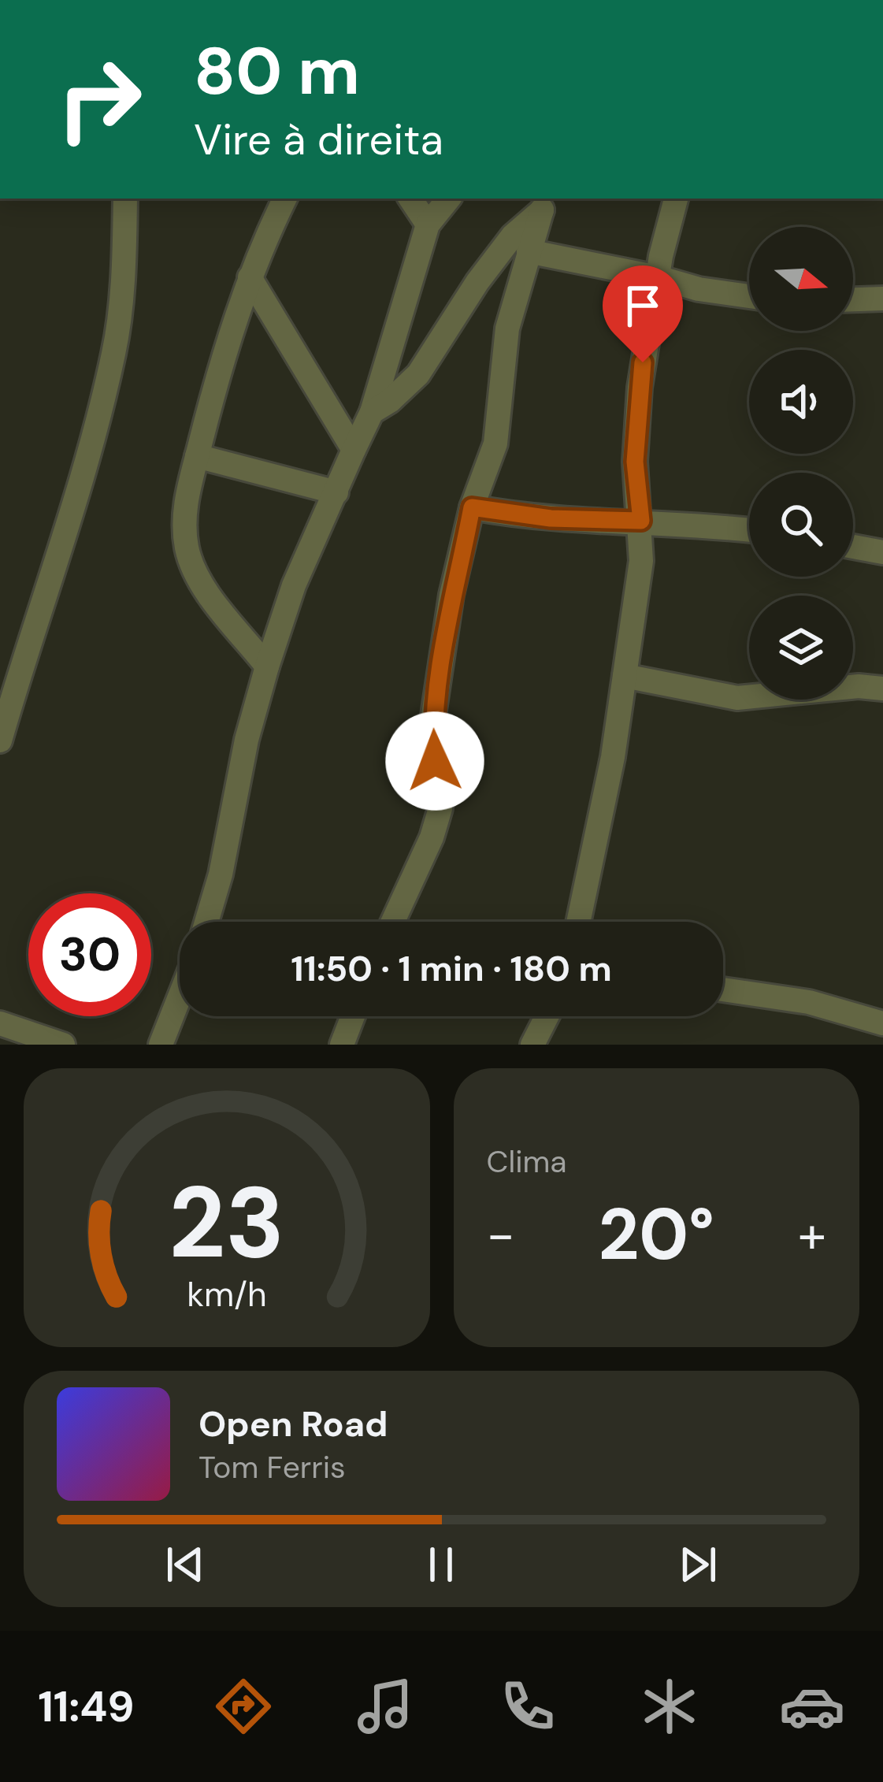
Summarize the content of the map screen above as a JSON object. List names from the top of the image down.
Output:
{
  "north": "right",
  "page": {
    "turn": ["80 m", "Vire à direita"],
    "limit": "30",
    "trip": "11:50 · 1 min · 180 m",
    "tile": "Clima",
    "heat": ["−", "20°", "+"],
    "song": ["Open Road", "Tom Ferris"],
    "tabs": "11:49",
    "gauge": ["23", "km/h"]
  }
}
